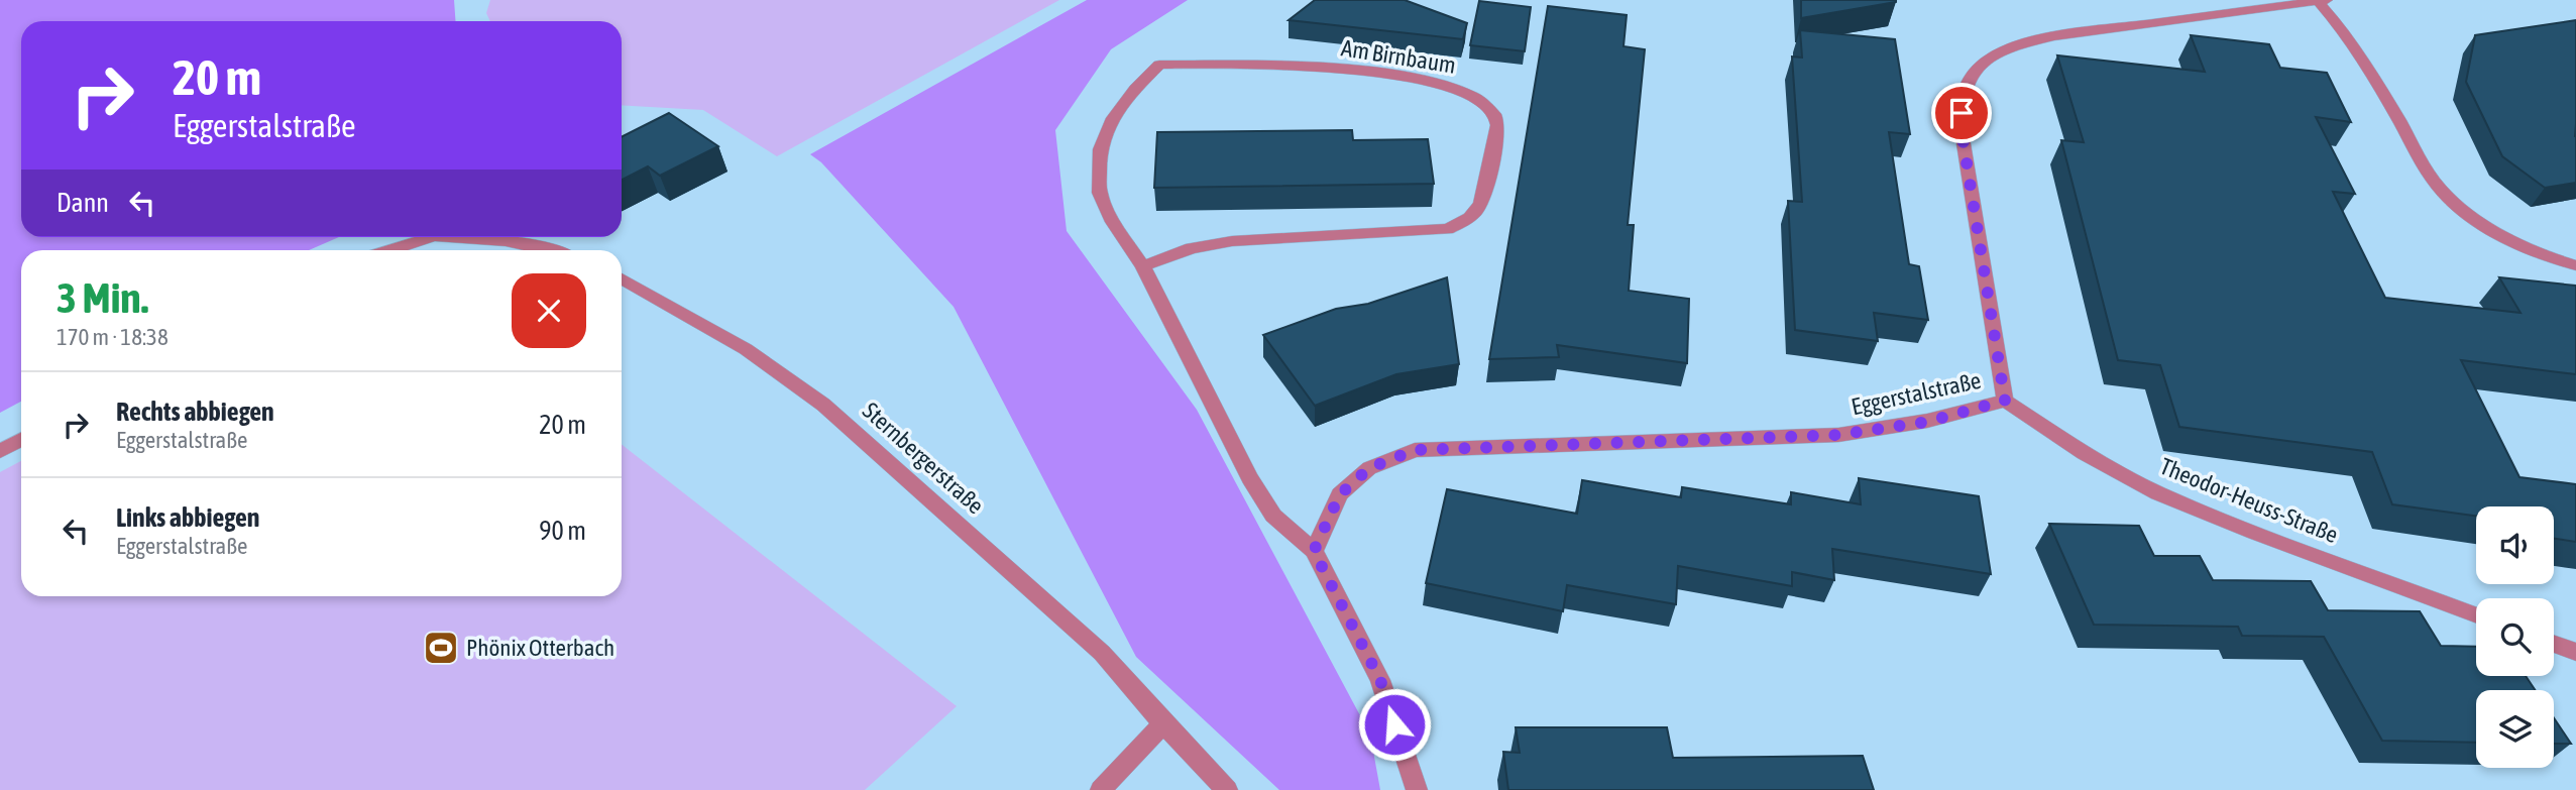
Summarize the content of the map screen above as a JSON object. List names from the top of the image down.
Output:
{
  "streets": {
    "street": [
      "Am Birnbaum",
      "Eggerstalstraße",
      "Sternbergerstraße",
      "Theodor-Heuss-Straße"
    ]
  },
  "crossings": [
    ["Am Birnbaum", "Eggerstalstraße"],
    ["Eggerstalstraße", "Theodor-Heuss-Straße"]
  ],
  "places": {
    "sports": ["Phönix Otterbach"]
  },
  "page": {
    "turn": ["20 m", "Eggerstalstraße"],
    "then": "Dann",
    "heading": ["3 Min.", "170 m · 18:38"],
    "list": [
      {
        "name": "Rechts abbiegen",
        "note": "Eggerstalstraße",
        "value": "20 m"
      },
      {
        "name": "Links abbiegen",
        "note": "Eggerstalstraße",
        "value": "90 m"
      }
    ]
  }
}
